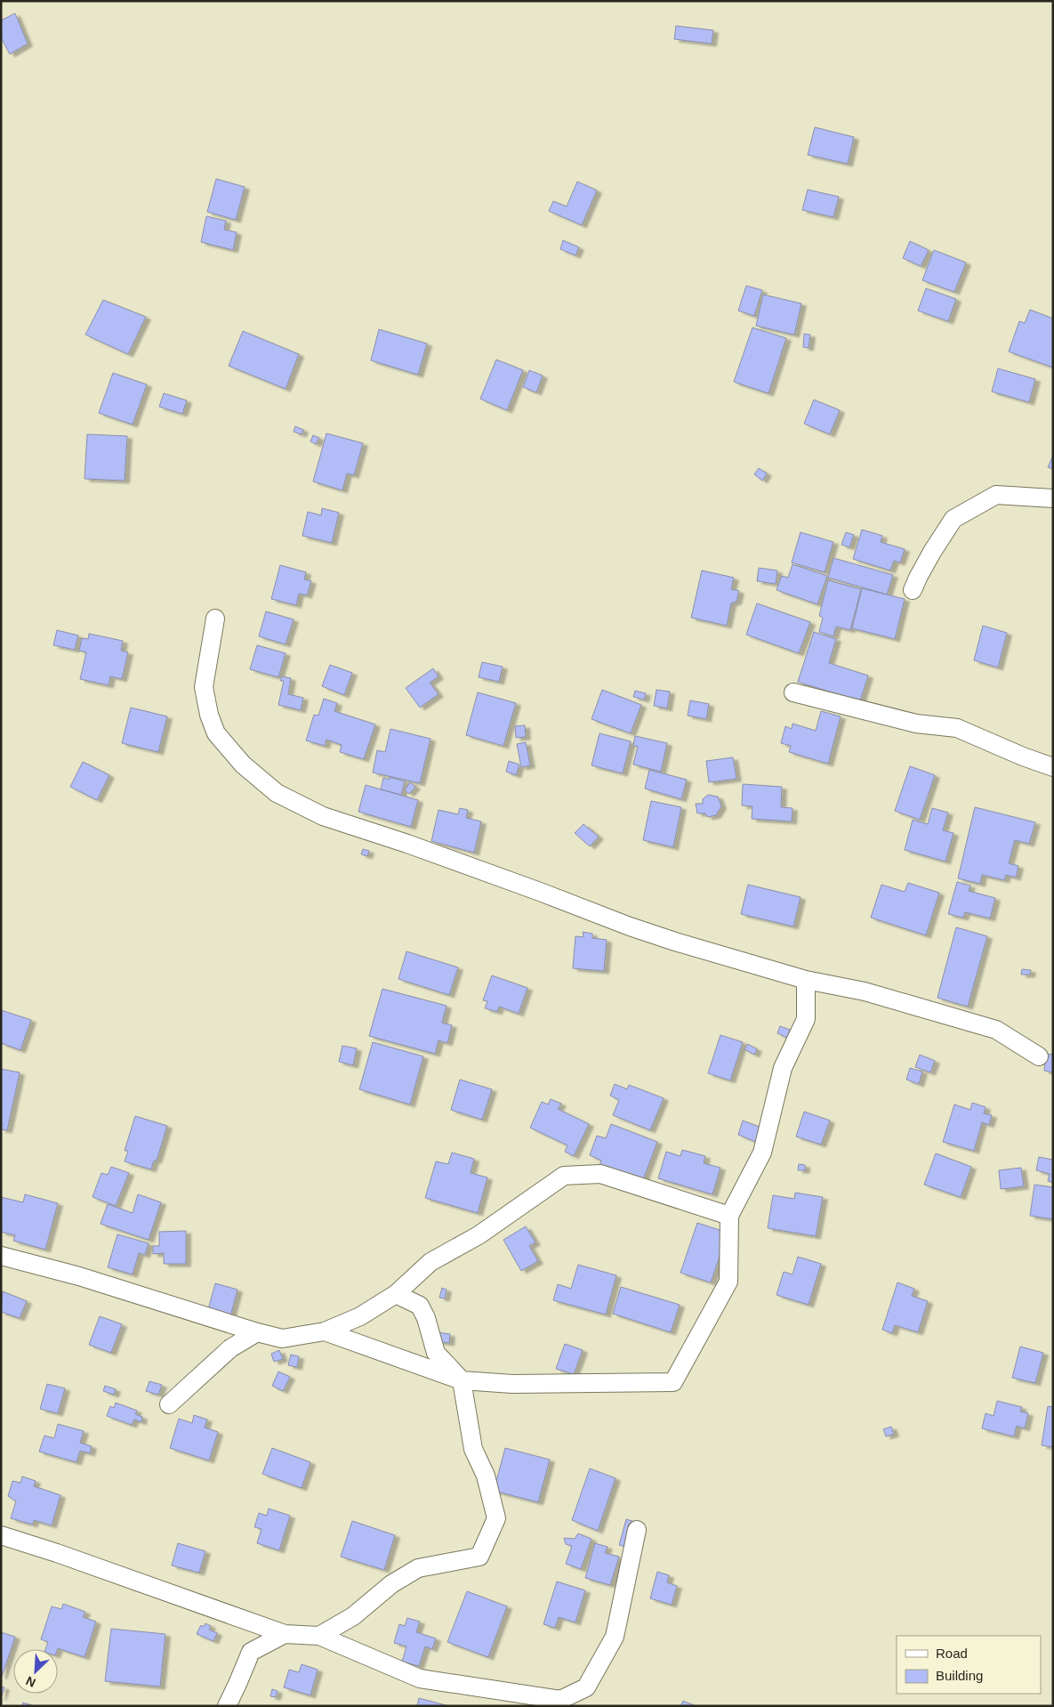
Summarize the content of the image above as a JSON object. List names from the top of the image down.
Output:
{
  "legend": ["Road", "Building"],
  "north": "bottom left"
}
